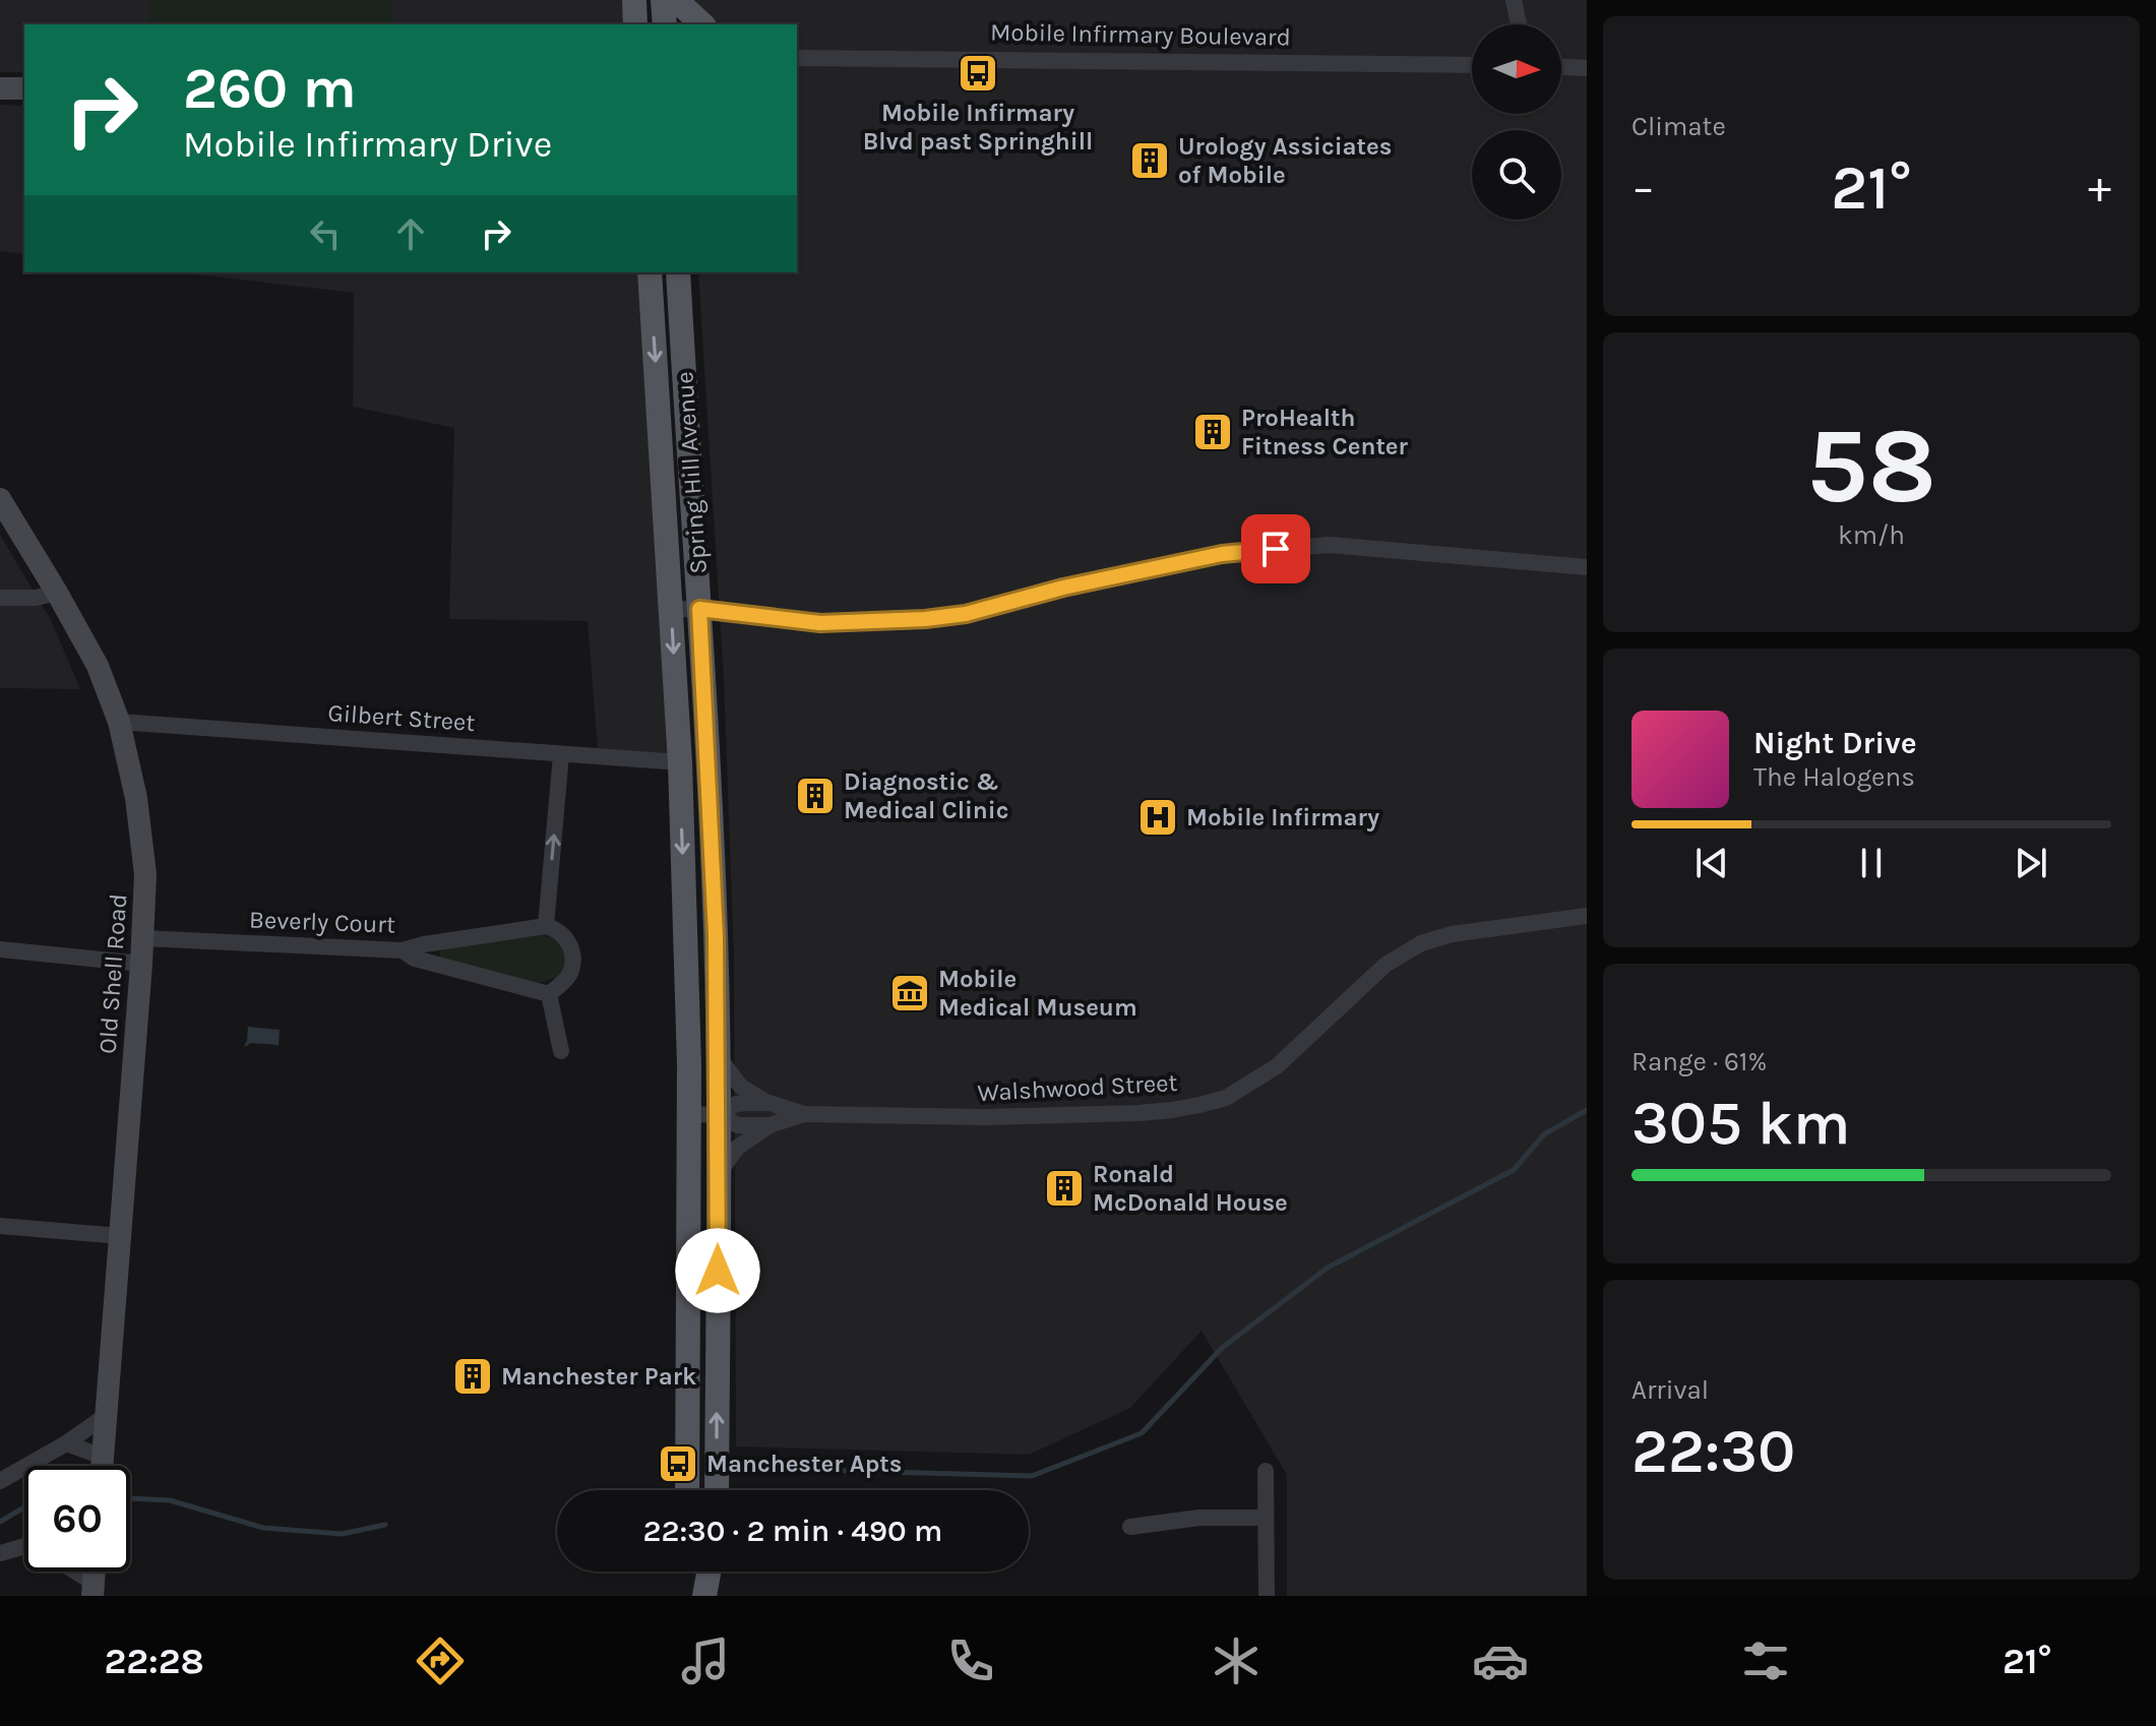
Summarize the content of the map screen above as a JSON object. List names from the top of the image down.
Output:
{
  "streets": {
    "main road": ["Spring Hill Avenue"],
    "street": [
      "Mobile Infirmary Boulevard",
      "Gilbert Street",
      "Beverly Court",
      "Old Shell Road",
      "Walshwood Street"
    ]
  },
  "crossings": [
    ["Spring Hill Avenue", "Gilbert Street"],
    ["Spring Hill Avenue", "Walshwood Street"],
    ["Gilbert Street", "Old Shell Road"],
    ["Beverly Court", "Old Shell Road"]
  ],
  "places": {
    "bus stop": ["Mobile Infirmary Blvd past Springhill", "Manchester Apts"],
    "building": [
      "Urology Assiciates of Mobile",
      "ProHealth Fitness Center",
      "Diagnostic & Medical Clinic",
      "Ronald McDonald House",
      "Manchester Park"
    ],
    "hospital": ["Mobile Infirmary"],
    "museum": ["Mobile Medical Museum"]
  },
  "north": "right",
  "page": {
    "tile": [
      "Climate",
      ["58", "km/h"],
      ["Range · 61%", "305 km"],
      ["Arrival", "22:30"]
    ],
    "turn": ["260 m", "Mobile Infirmary Drive"],
    "heat": ["−", "21°", "+"],
    "song": ["Night Drive", "The Halogens"],
    "limit": "60",
    "trip": "22:30 · 2 min · 490 m",
    "tabs": ["22:28", "21°"]
  }
}
